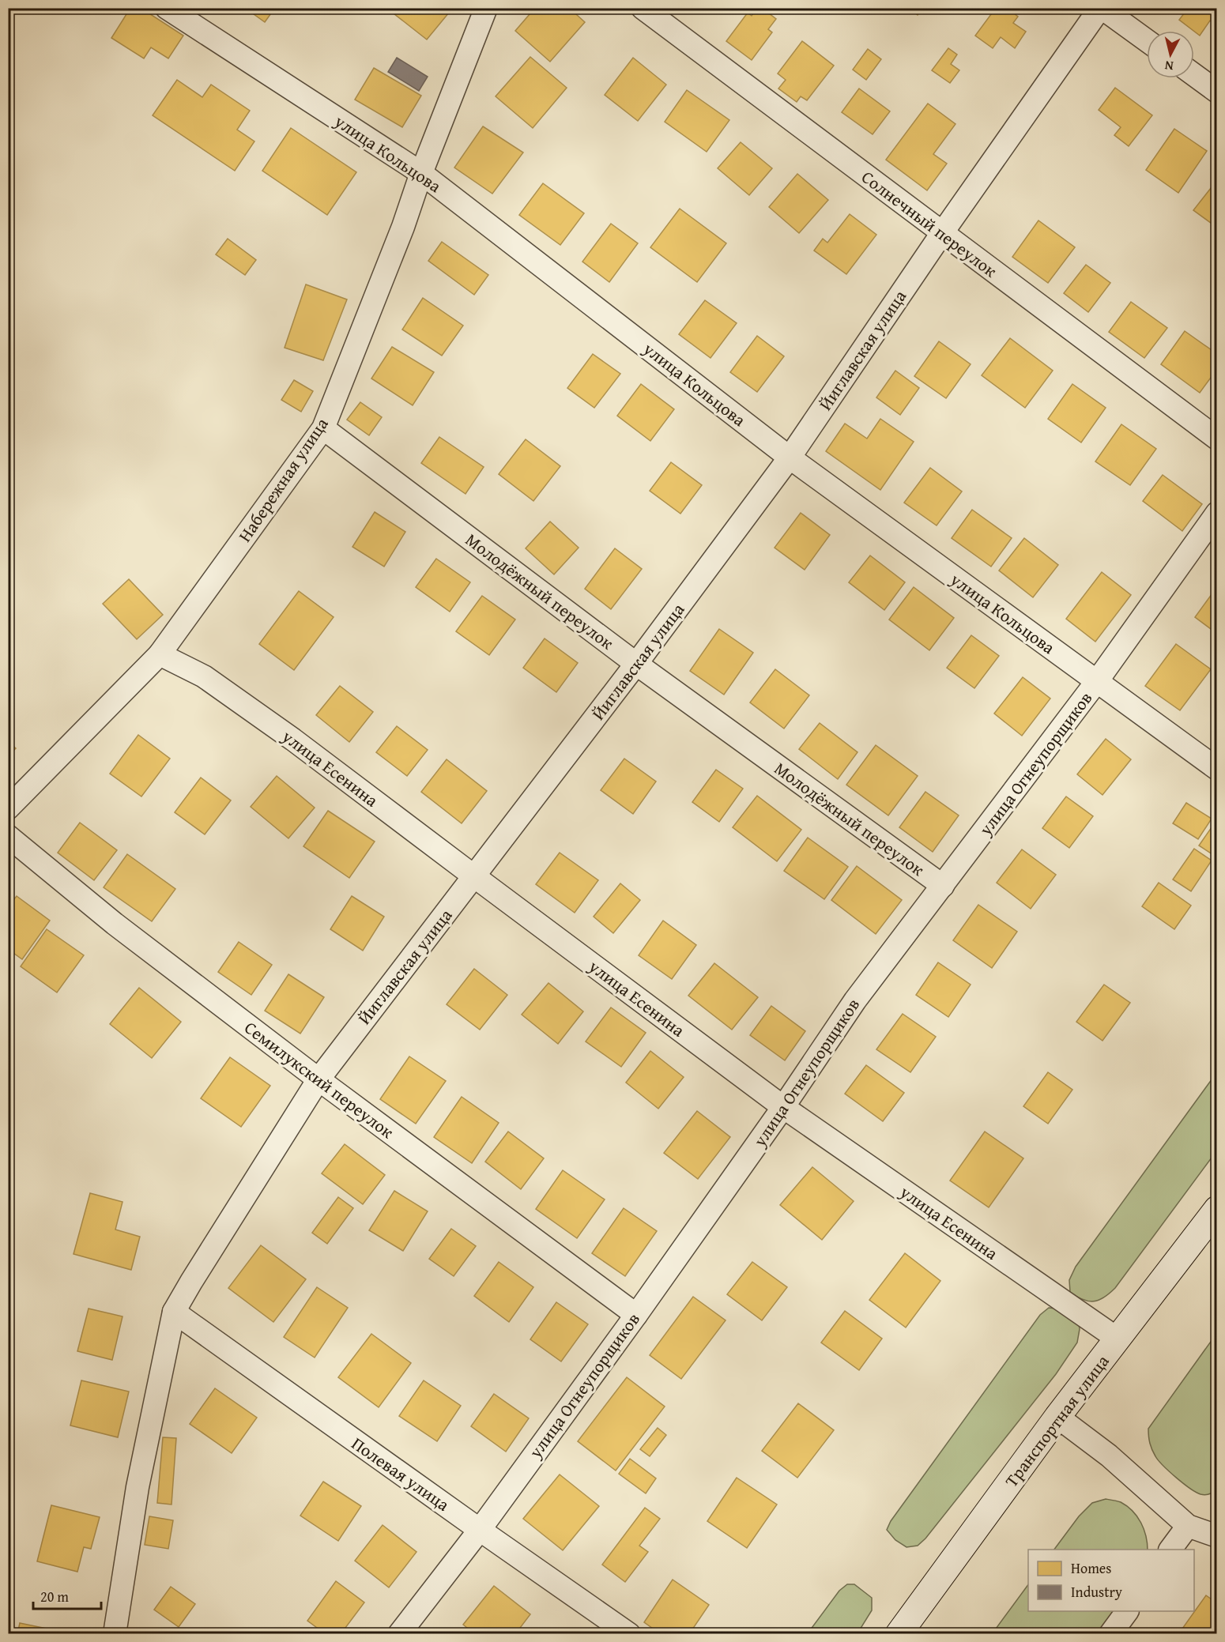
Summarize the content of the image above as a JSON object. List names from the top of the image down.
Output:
{
  "streets": {
    "main road": ["Транспортная улица"],
    "street": [
      "улица Кольцова",
      "Солнечный переулок",
      "Йиглавская улица",
      "Набережная улица",
      "Молодёжный переулок",
      "улица Огнеупорщиков",
      "улица Есенина",
      "Семилукский переулок",
      "Полевая улица"
    ]
  },
  "crossings": [
    ["улица Кольцова", "Йиглавская улица"],
    ["улица Кольцова", "Набережная улица"],
    ["улица Кольцова", "улица Огнеупорщиков"],
    ["Солнечный переулок", "Йиглавская улица"],
    ["Йиглавская улица", "Молодёжный переулок"],
    ["Йиглавская улица", "улица Есенина"],
    ["Йиглавская улица", "Семилукский переулок"],
    ["Йиглавская улица", "Полевая улица"],
    ["Набережная улица", "Молодёжный переулок"],
    ["Набережная улица", "улица Есенина"],
    ["Молодёжный переулок", "улица Огнеупорщиков"],
    ["улица Огнеупорщиков", "улица Есенина"],
    ["улица Огнеупорщиков", "Семилукский переулок"],
    ["улица Огнеупорщиков", "Полевая улица"],
    ["улица Есенина", "Транспортная улица"]
  ],
  "legend": ["Homes", "Industry"],
  "scale_bar": "20 m",
  "north": "bottom"
}
